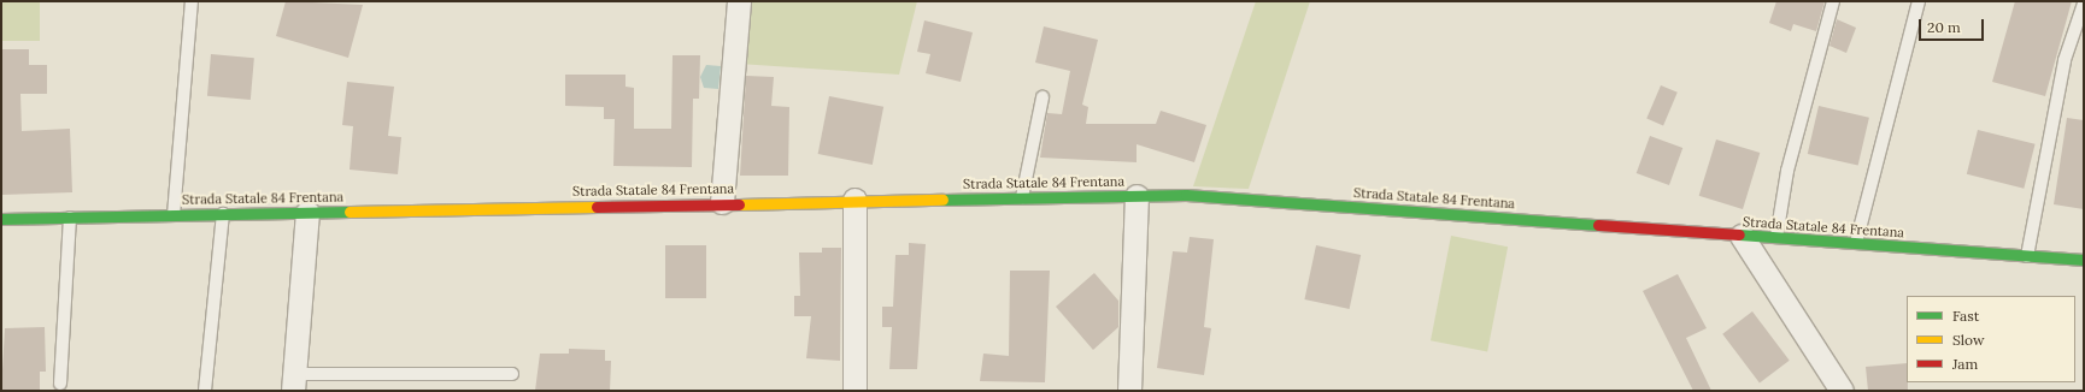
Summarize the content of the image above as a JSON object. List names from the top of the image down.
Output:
{
  "streets": {
    "main road": ["Strada Statale 84 Frentana"]
  },
  "legend": ["Fast", "Slow", "Jam"],
  "scale_bar": "20 m"
}
